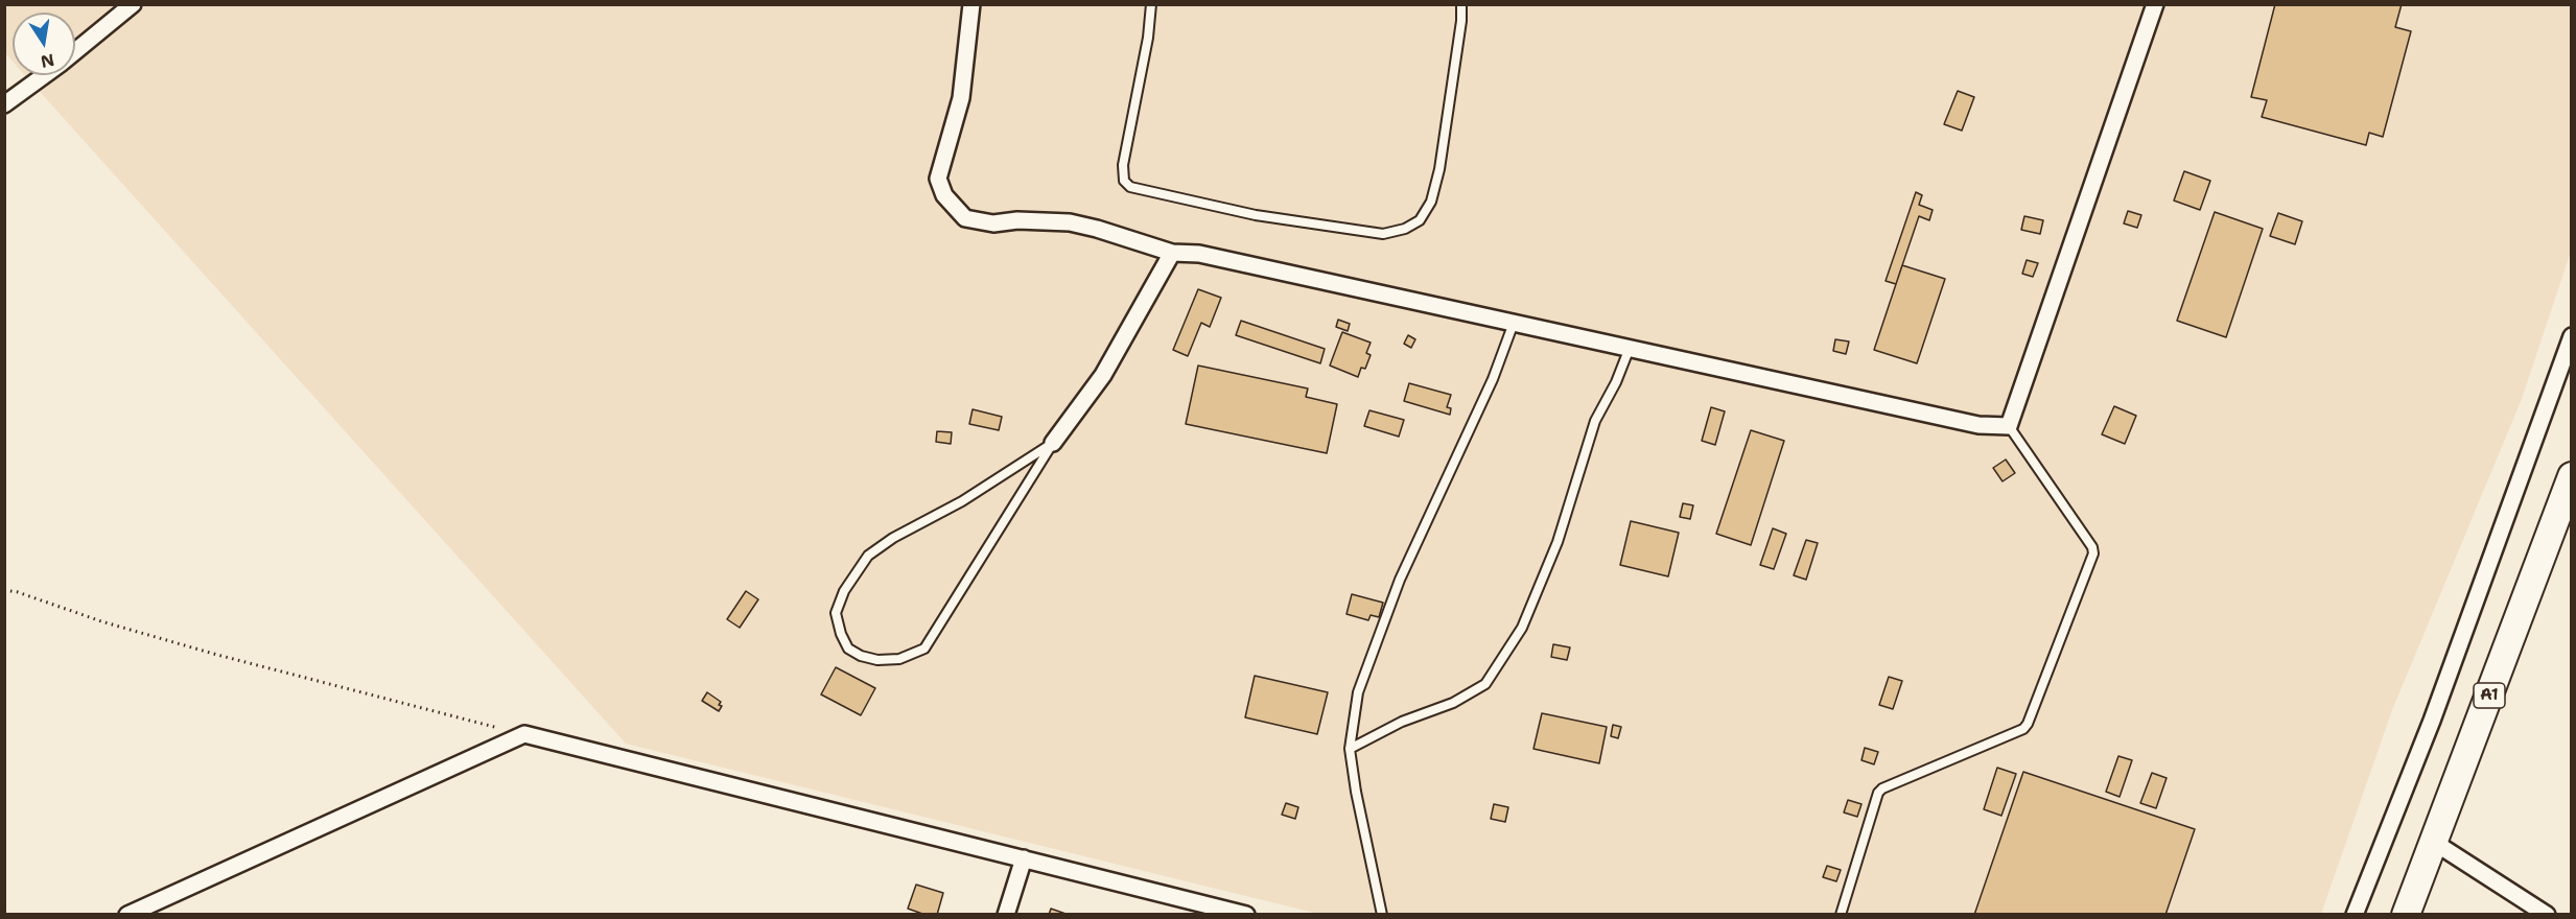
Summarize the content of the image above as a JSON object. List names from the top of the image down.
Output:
{
  "streets": {
    "highway": ["A1"]
  },
  "north": "bottom"
}
